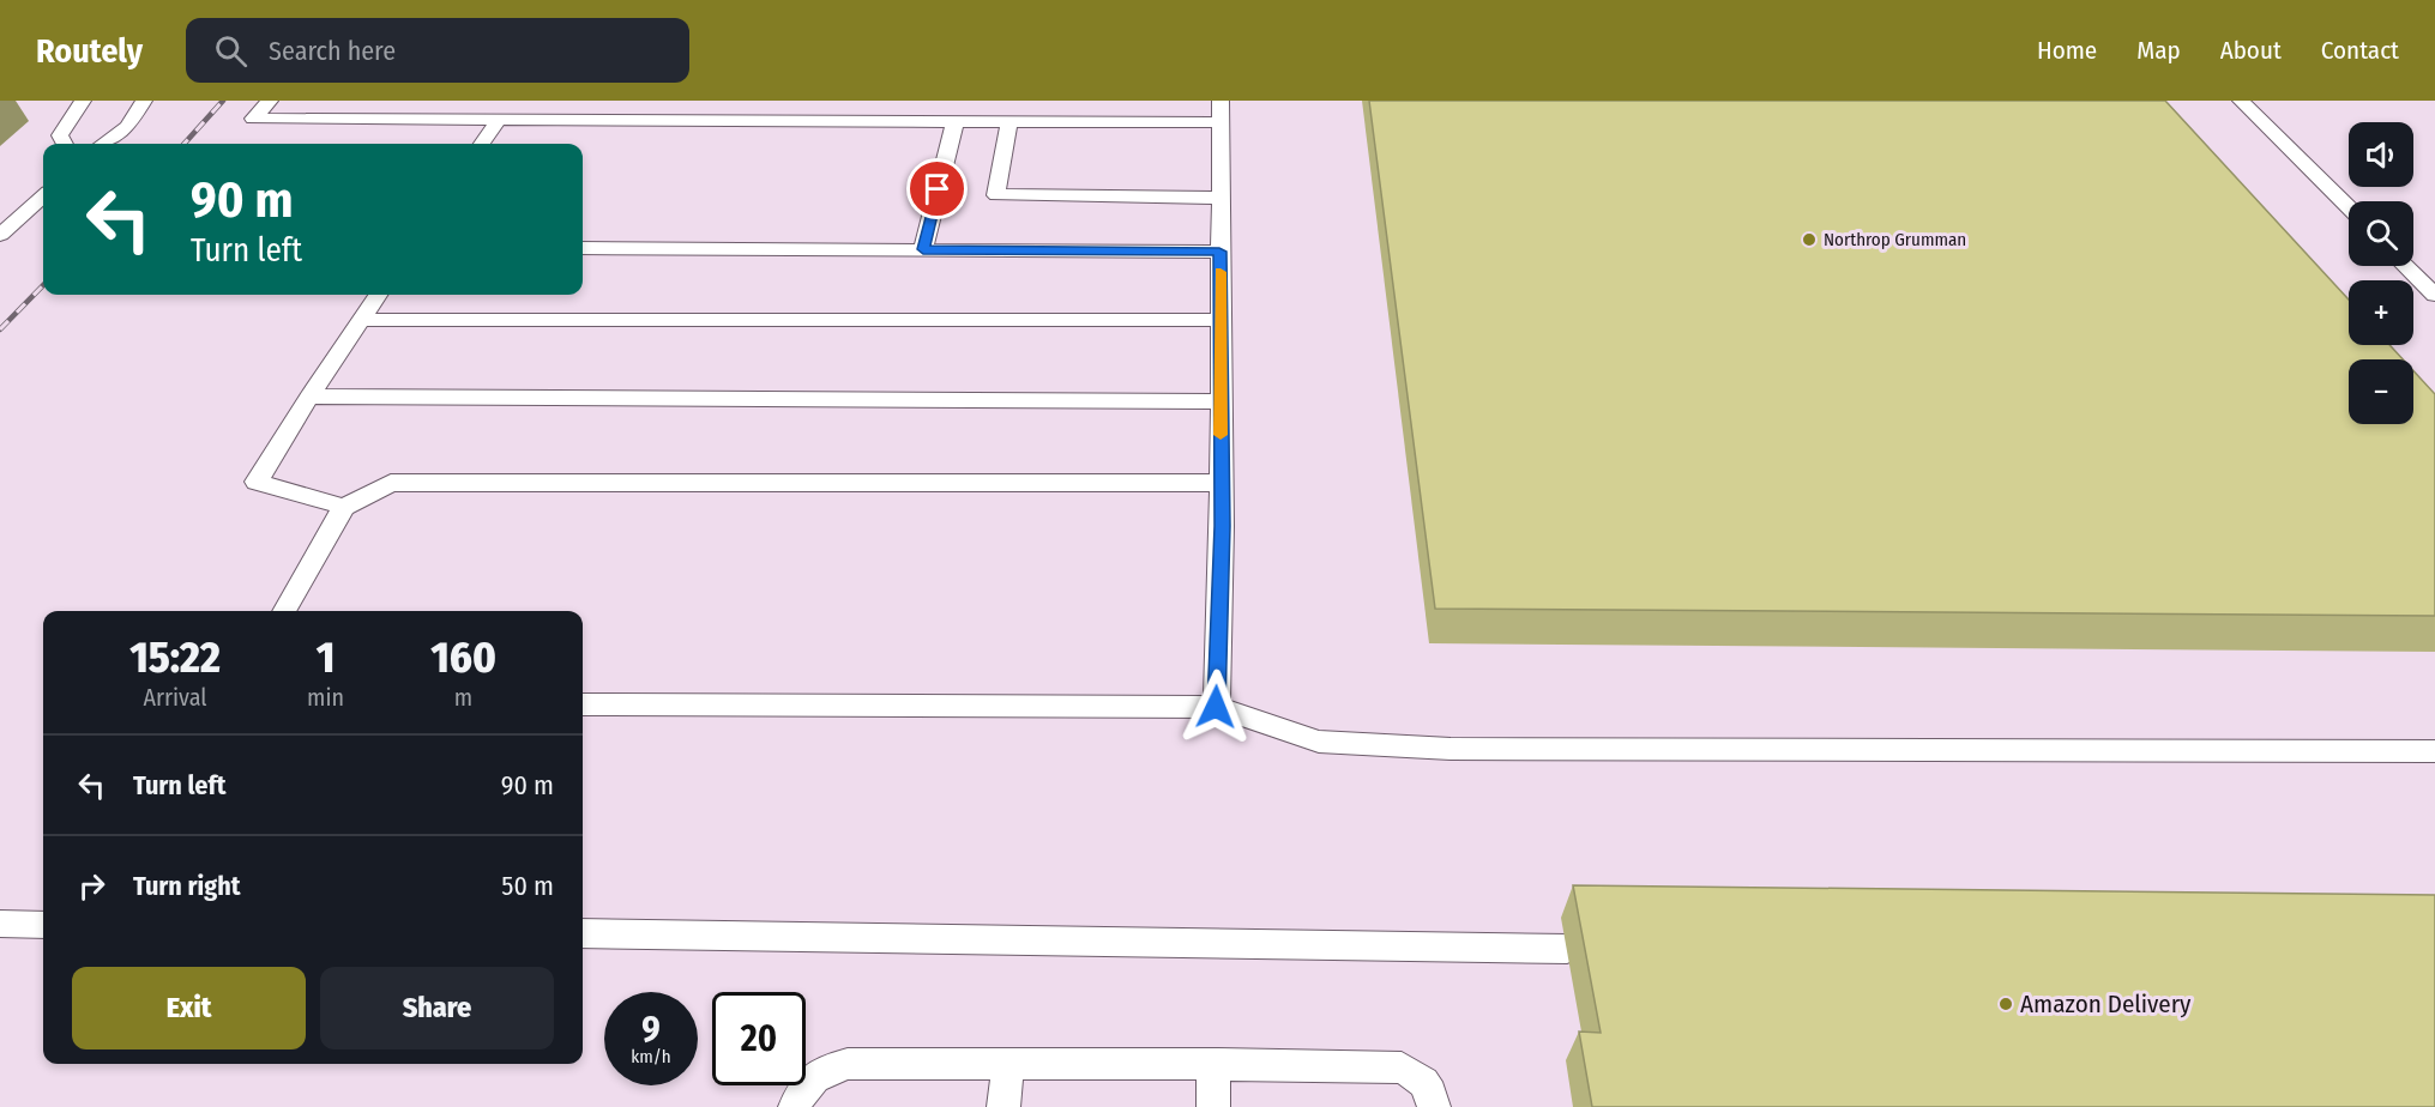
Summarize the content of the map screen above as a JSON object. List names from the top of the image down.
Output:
{
  "places": ["Northrop Grumman", "Amazon Delivery"],
  "page": {
    "header": "Routely",
    "search": "Search here",
    "nav": [
      "Home",
      "Map",
      "About",
      "Contact"
    ],
    "map_buttons": ["+", "−"],
    "turn": ["90 m", "Turn left"],
    "eta": [
      "15:22",
      "Arrival",
      "1",
      "min",
      "160",
      "m"
    ],
    "list": [
      {
        "name": "Turn left",
        "value": "90 m"
      },
      {
        "name": "Turn right",
        "value": "50 m"
      }
    ],
    "buttons": ["Exit", "Share"],
    "speed": "9 km/h",
    "limit": "20"
  }
}
